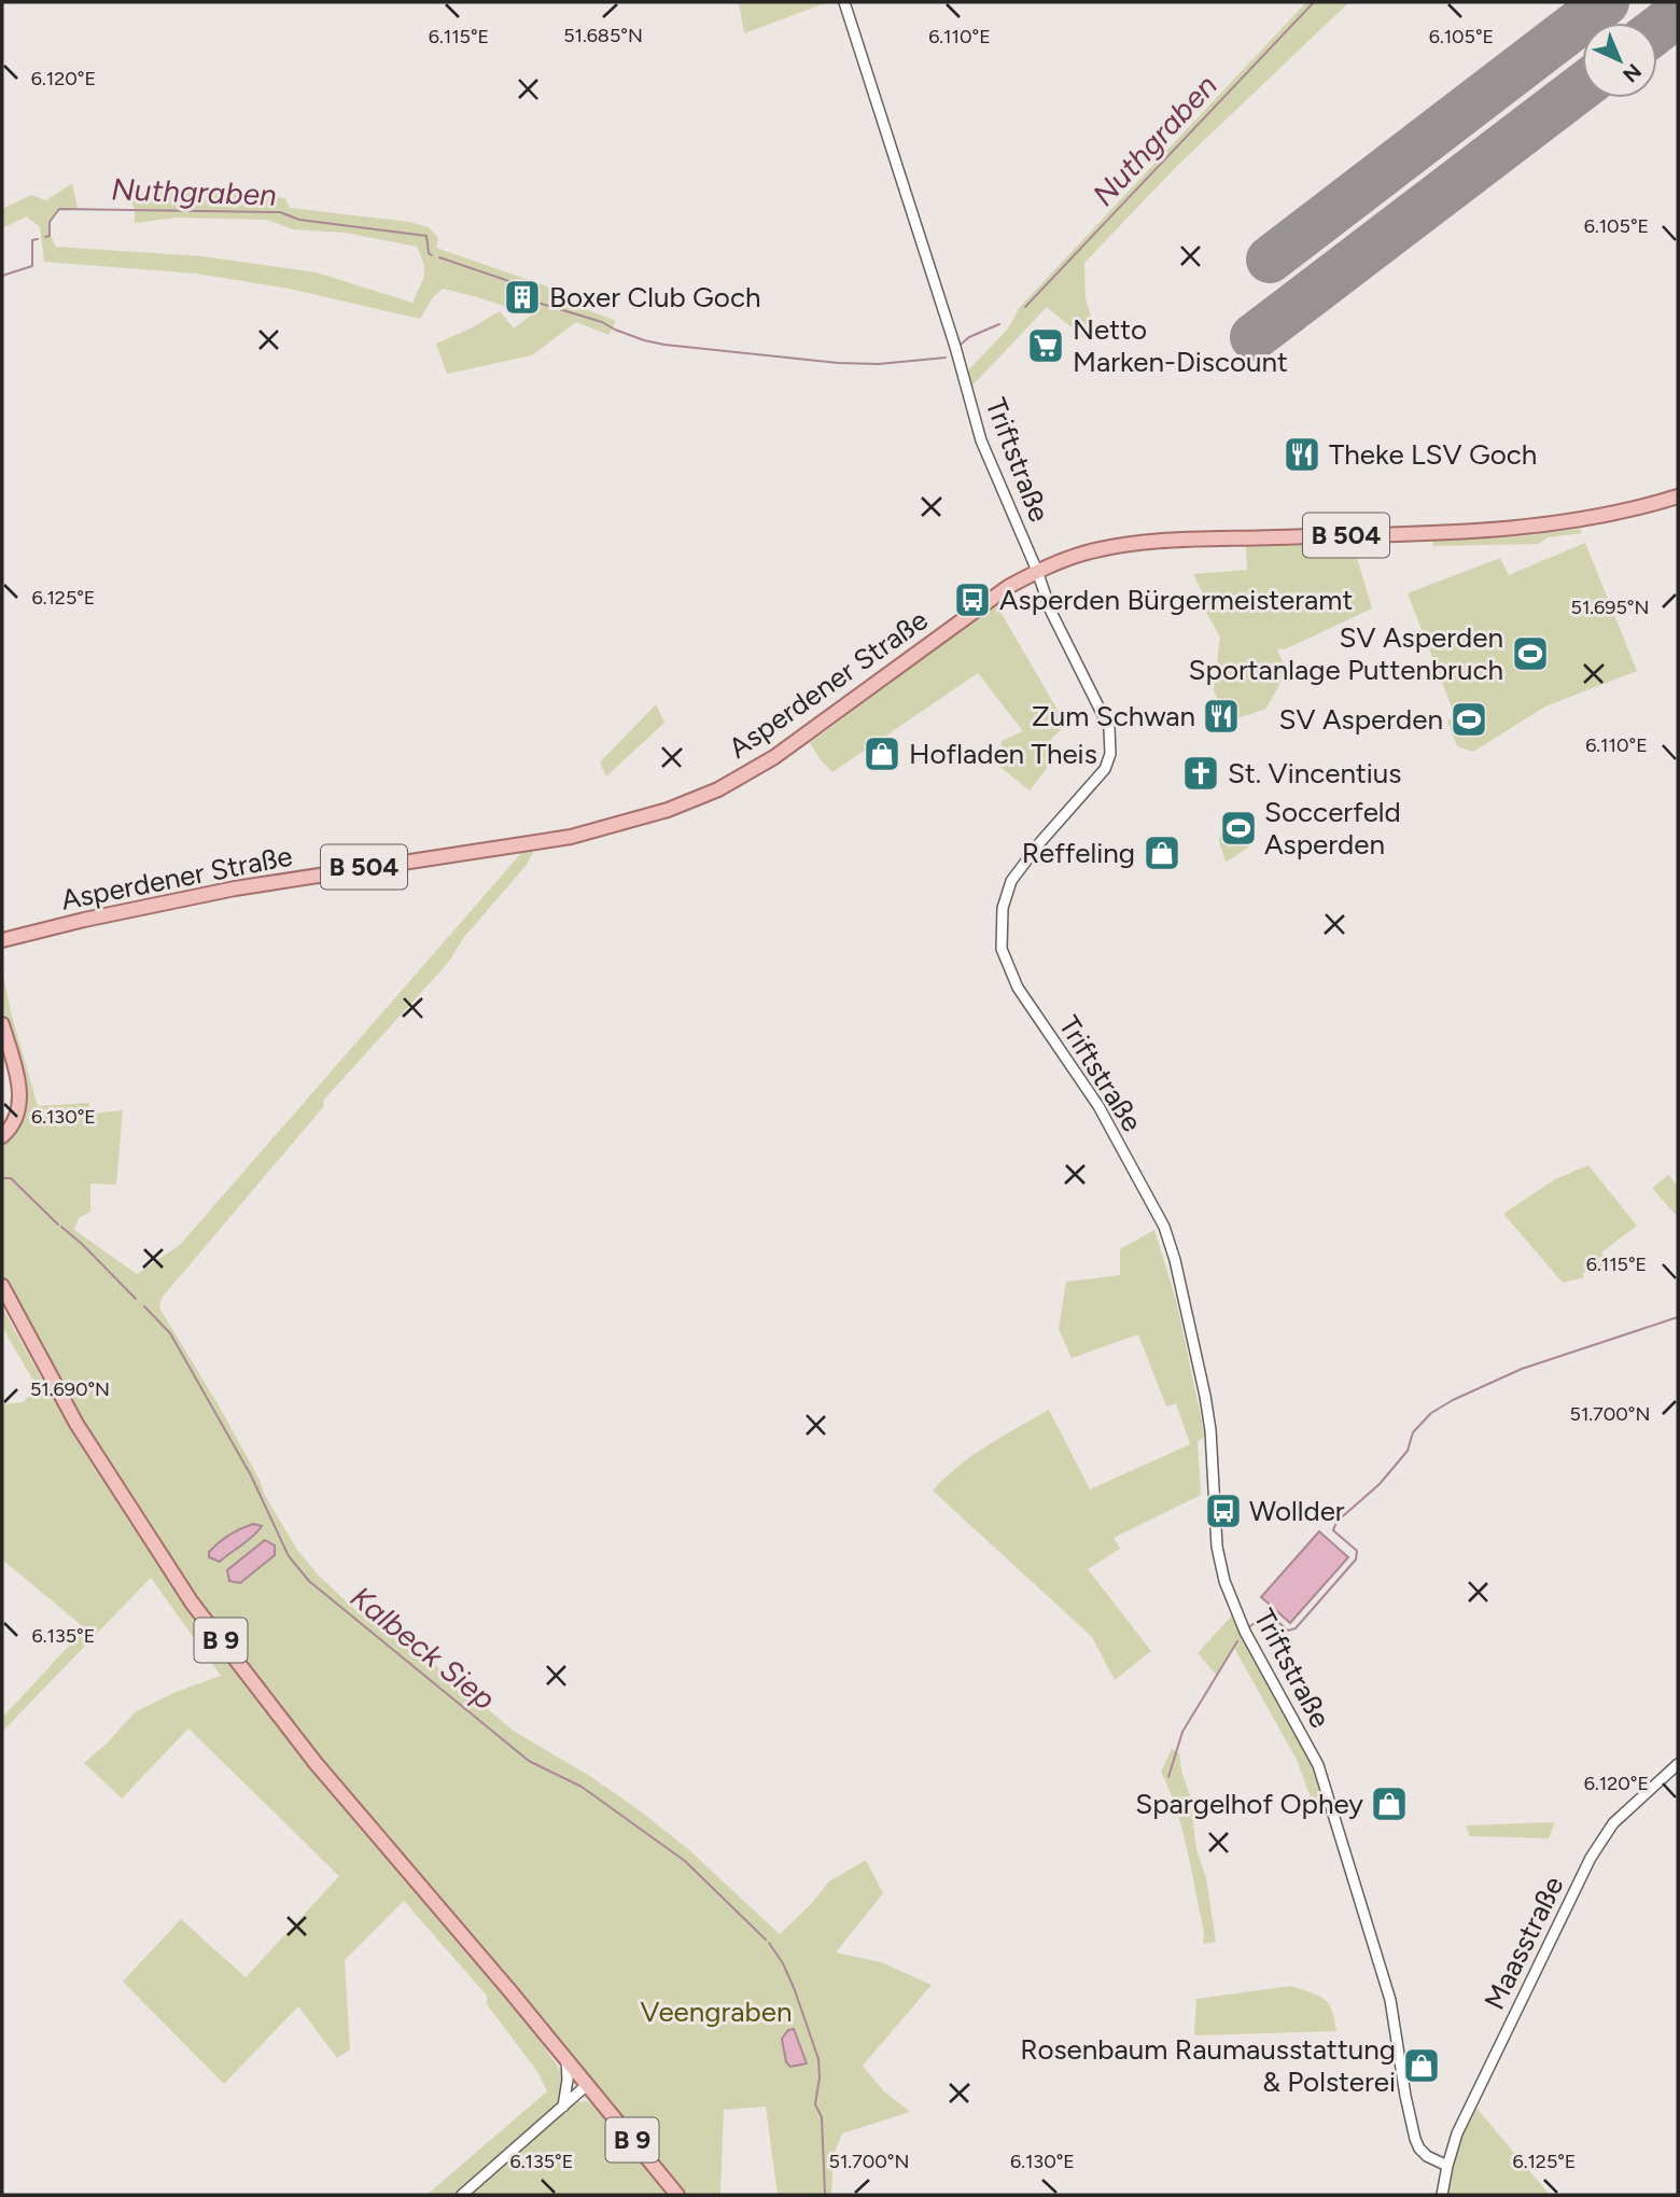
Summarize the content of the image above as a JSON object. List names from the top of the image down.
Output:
{
  "streets": {
    "main road": ["B 504", "Asperdener Straße", "B 9"],
    "street": ["Triftstraße", "Maasstraße"]
  },
  "crossings": [
    ["Triftstraße", "Asperdener Straße"],
    ["Triftstraße", "Maasstraße"]
  ],
  "water": ["Nuthgraben", "Kalbeck Siep"],
  "parks": ["Veengraben"],
  "places": {
    "building": ["Boxer Club Goch"],
    "supermarket": ["Netto Marken-Discount"],
    "restaurant": ["Theke LSV Goch", "Zum Schwan"],
    "bus stop": ["Asperden Bürgermeisteramt", "Wollder"],
    "sports": ["SV Asperden Sportanlage Puttenbruch", "SV Asperden", "Soccerfeld Asperden"],
    "shop": [
      "Hofladen Theis",
      "Reffeling",
      "Spargelhof Ophey",
      "Rosenbaum Raumausstattung & Polsterei"
    ],
    "church": ["St. Vincentius"]
  },
  "north": "bottom right",
  "coordinates": [
    "51.685°N",
    "6.115°E",
    "6.110°E",
    "6.105°E",
    "6.120°E",
    "6.125°E",
    "51.695°N",
    "6.130°E",
    "51.690°N",
    "51.700°N",
    "6.135°E"
  ]
}
